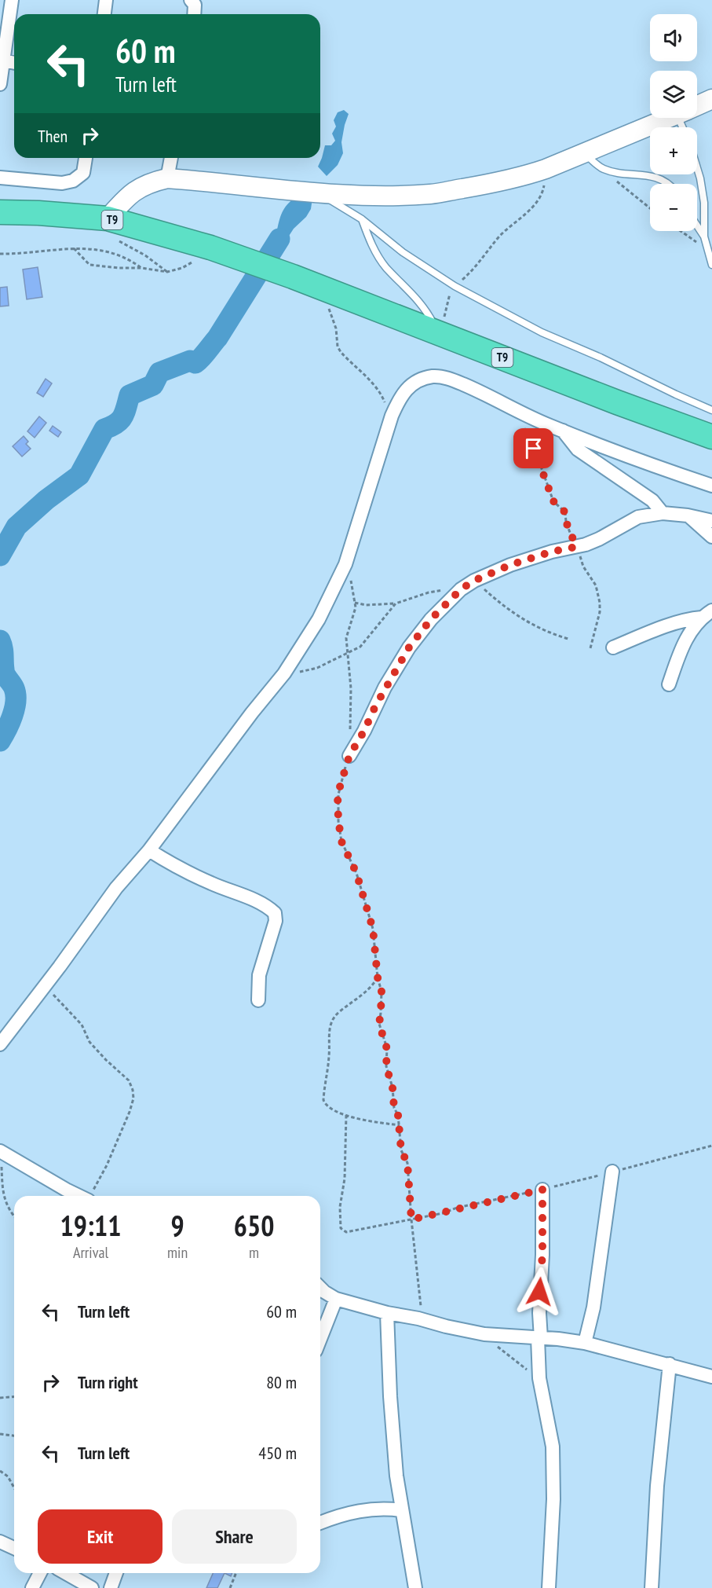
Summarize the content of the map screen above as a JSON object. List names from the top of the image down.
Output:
{
  "streets": {
    "highway": ["T9"]
  },
  "page": {
    "map_buttons": ["+", "−"],
    "turn": ["60 m", "Turn left"],
    "then": "Then",
    "eta": [
      "19:11",
      "Arrival",
      "9",
      "min",
      "650",
      "m"
    ],
    "list": [
      {
        "name": "Turn left",
        "value": "60 m"
      },
      {
        "name": "Turn right",
        "value": "80 m"
      },
      {
        "name": "Turn left",
        "value": "450 m"
      }
    ],
    "buttons": ["Exit", "Share"]
  }
}
